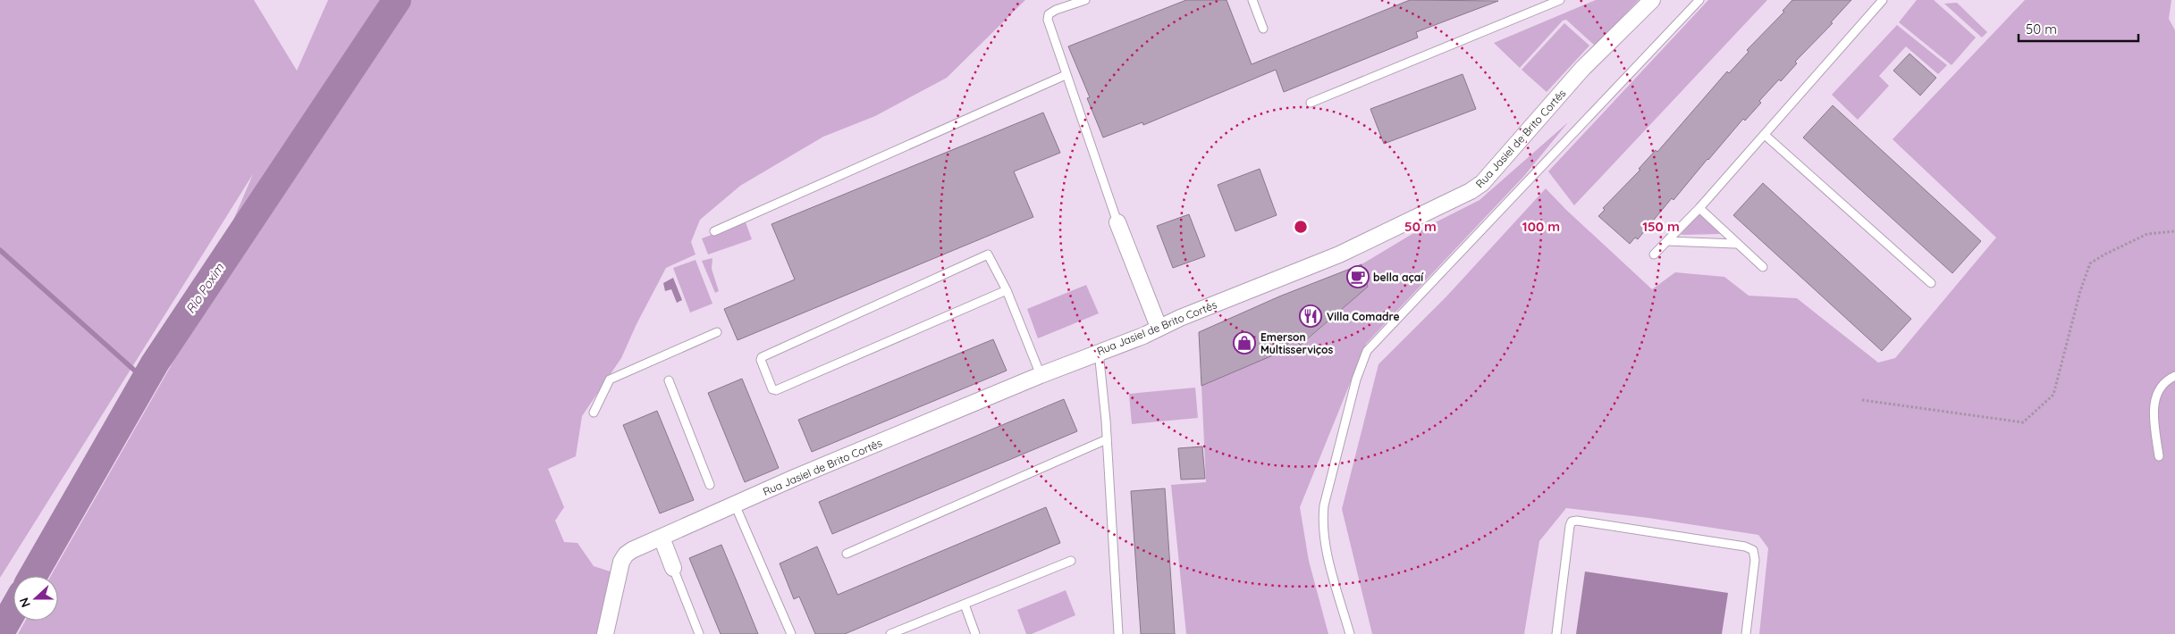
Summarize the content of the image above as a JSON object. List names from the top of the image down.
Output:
{
  "streets": {
    "street": ["Rua Jasiel de Brito Cortês"]
  },
  "water": ["Rio Poxim"],
  "places": {
    "cafe": ["bella açaí"],
    "restaurant": ["Villa Comadre"],
    "shop": ["Emerson Multisserviços"]
  },
  "scale_bar": "50 m",
  "north": "left",
  "rings": ["50 m", "100 m", "150 m"]
}
